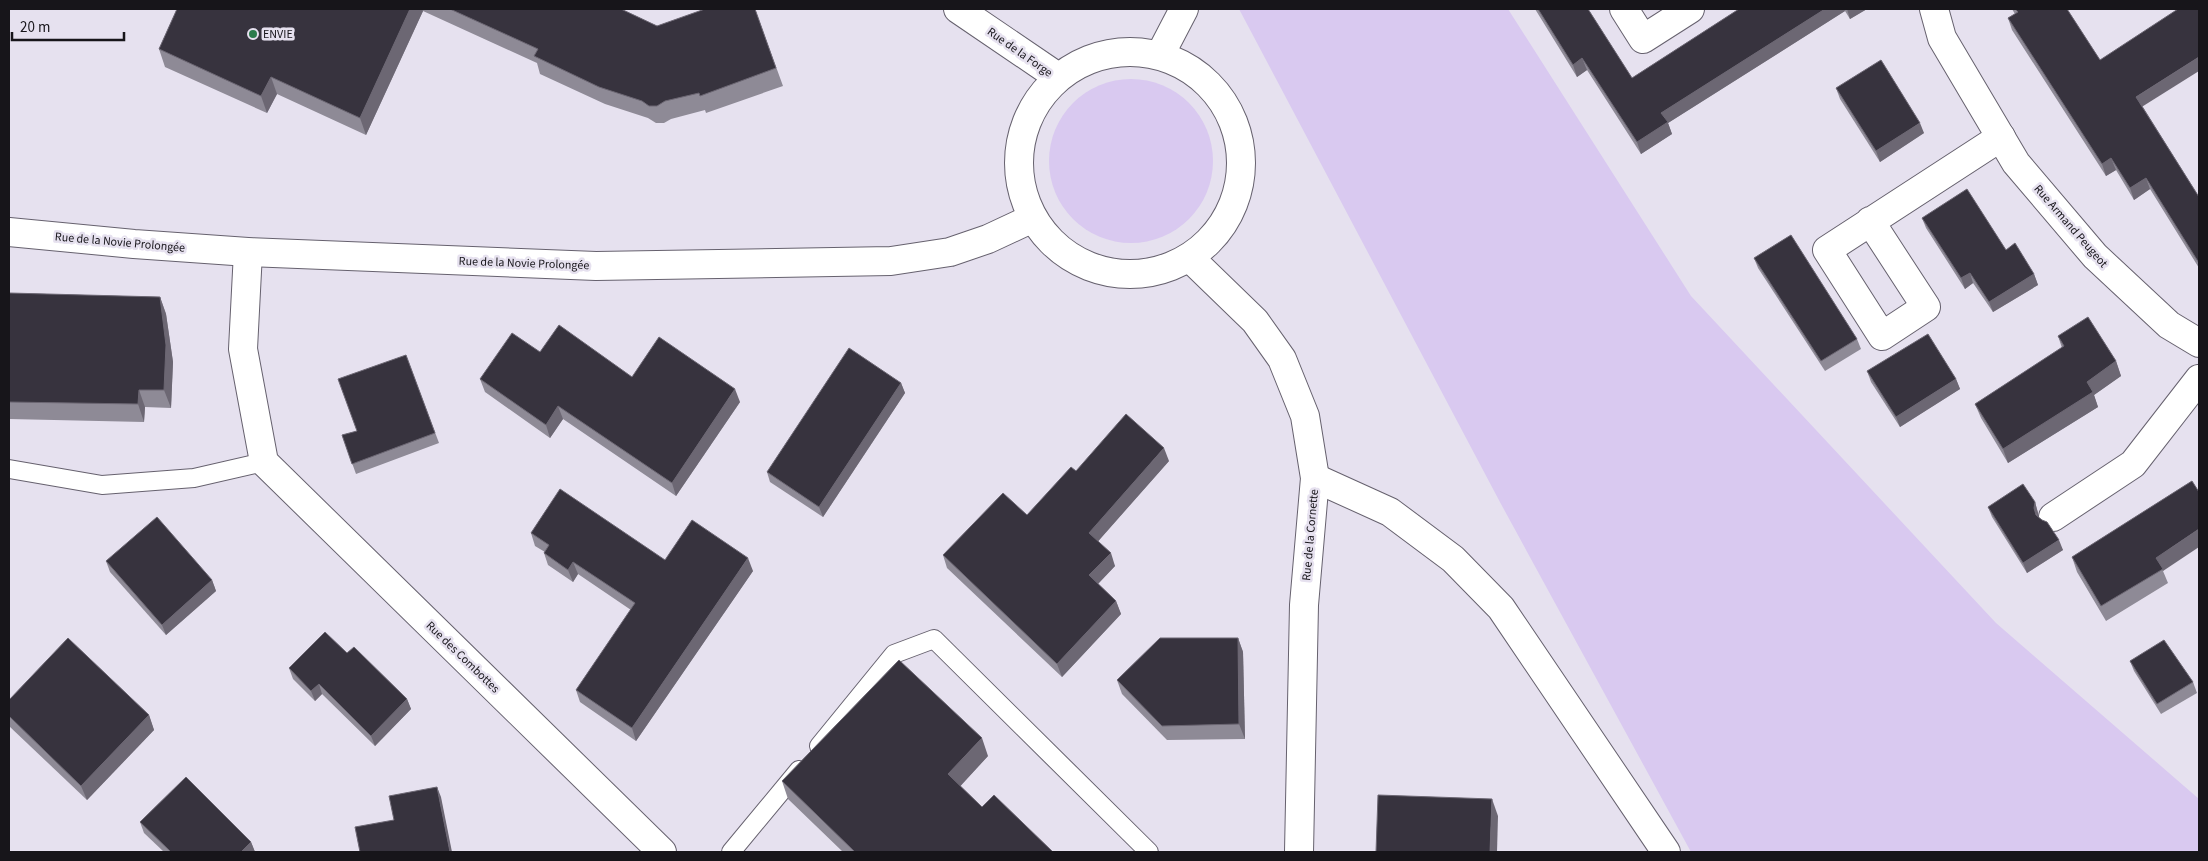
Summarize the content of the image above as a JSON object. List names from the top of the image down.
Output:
{
  "streets": {
    "street": [
      "Rue de la Forge",
      "Rue Armand Peugeot",
      "Rue de la Novie Prolongée",
      "Rue de la Cornette",
      "Rue des Combottes"
    ]
  },
  "places": ["ENVIE"],
  "scale_bar": "20 m"
}
